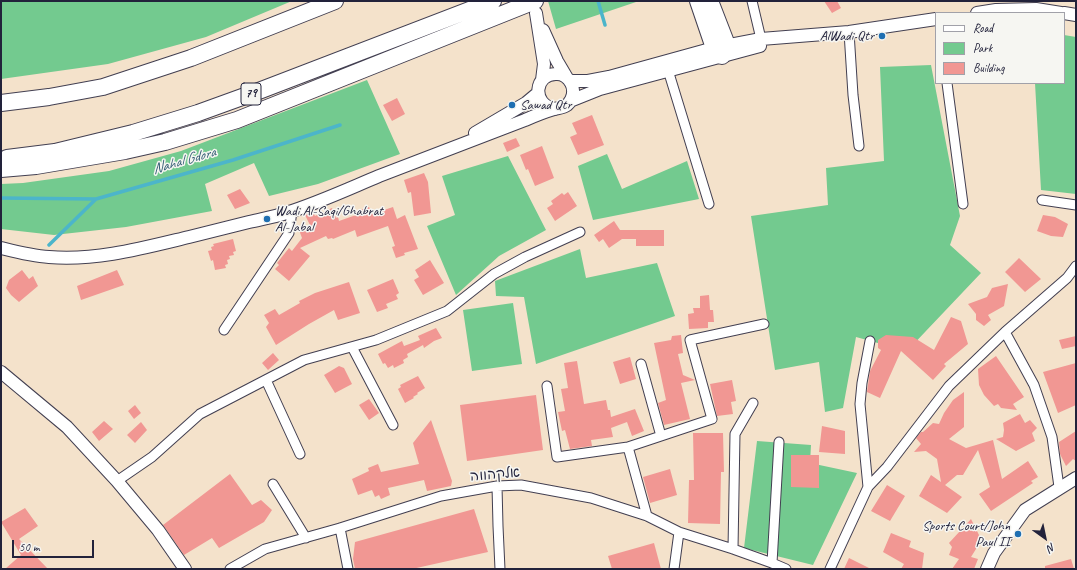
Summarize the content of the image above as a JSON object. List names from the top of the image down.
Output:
{
  "streets": {
    "highway": ["79"],
    "street": ["אלקהווה"]
  },
  "water": ["Nahal Gdora"],
  "places": [
    "AlWadi Qtr",
    "Sawad Qtr",
    "Wadi Al-Saqi/Ghabrat Al-Jabal",
    "Sports Court/John Paul II"
  ],
  "legend": ["Road", "Park", "Building"],
  "scale_bar": "50 m",
  "north": "bottom right"
}
